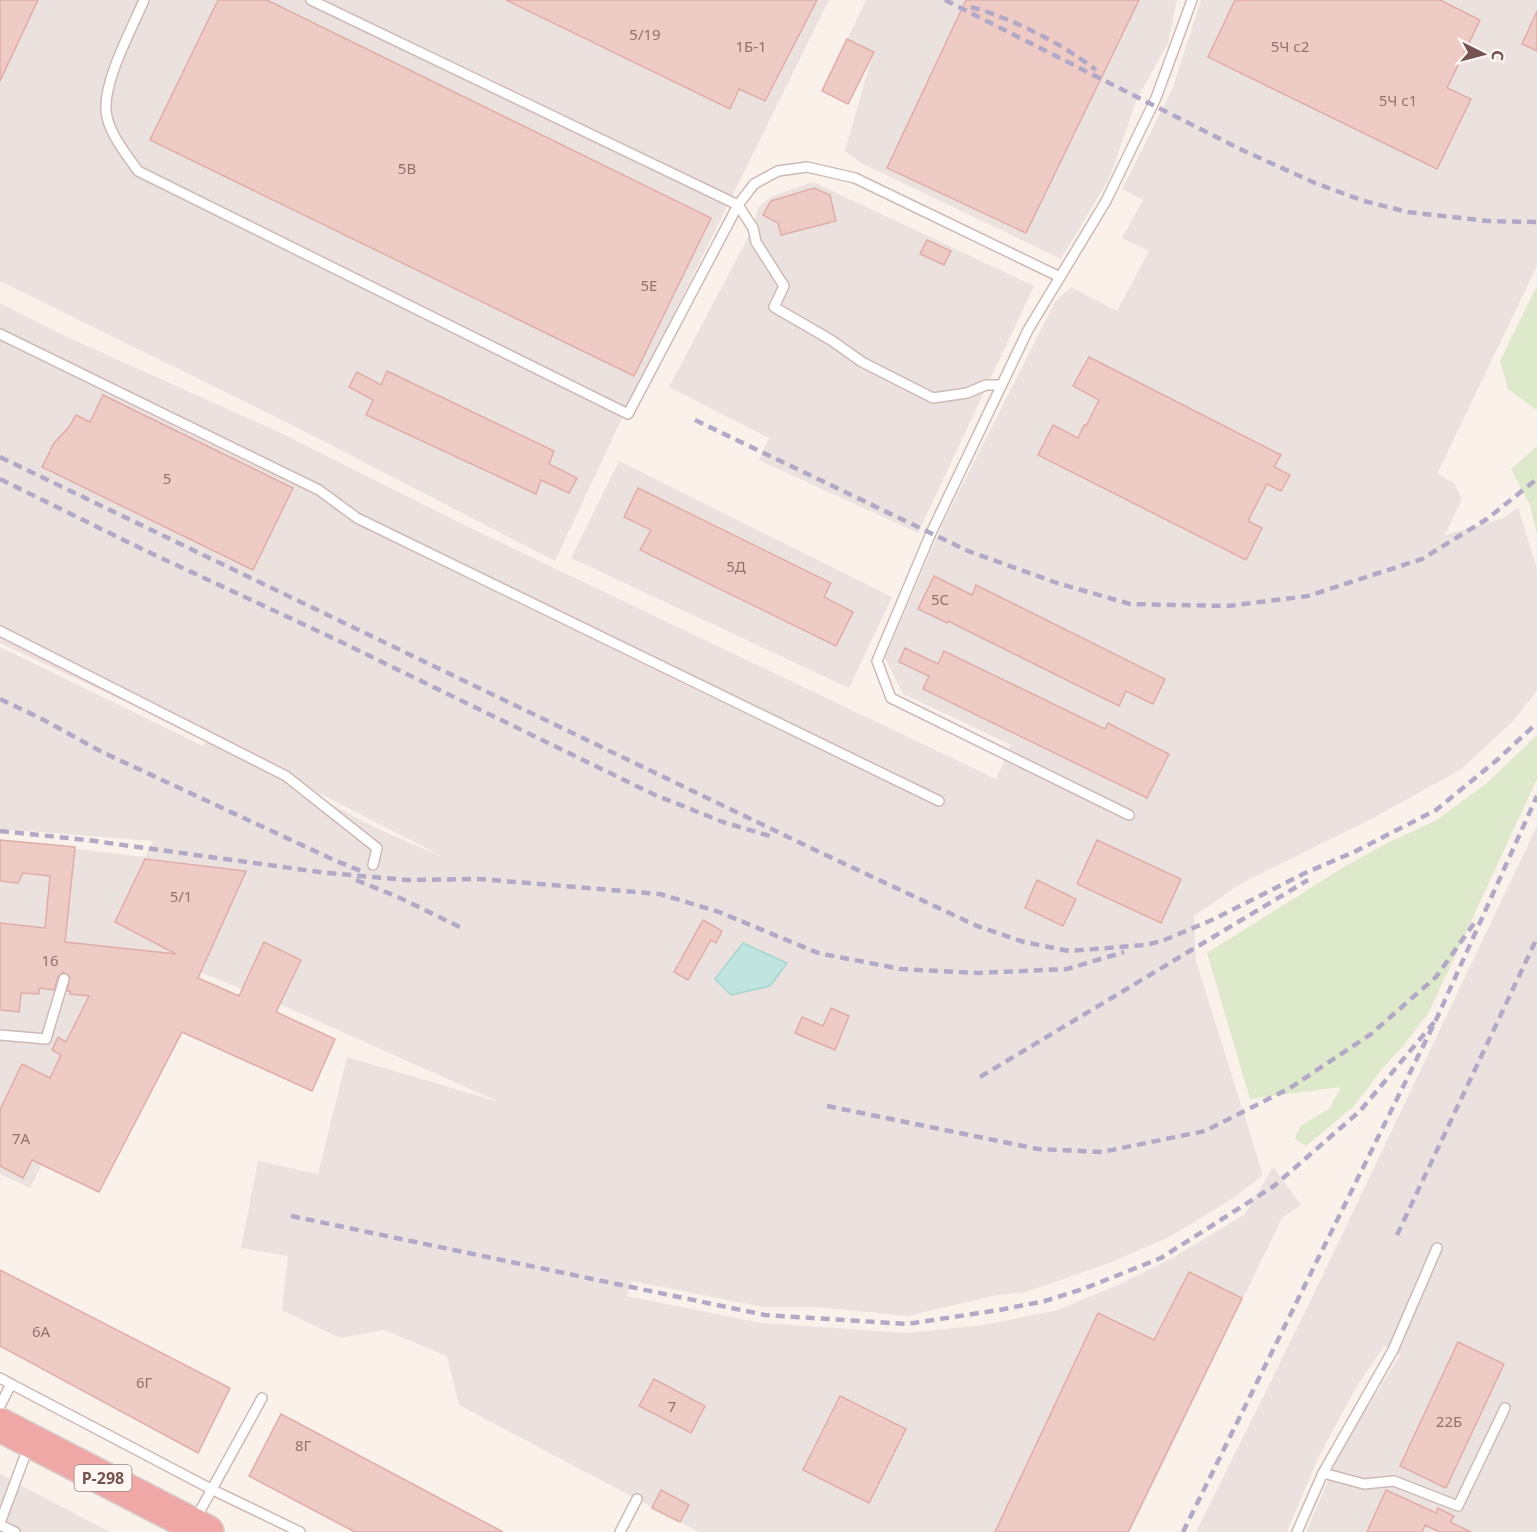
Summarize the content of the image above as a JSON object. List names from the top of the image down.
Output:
{
  "streets": {
    "highway": ["Р-298"]
  },
  "house_numbers": [
    "5/19",
    "1Б-1",
    "5Ч с2",
    "5Ч с1",
    "5В",
    "5Е",
    "5",
    "5Д",
    "5С",
    "5/1",
    "16",
    "7А",
    "6А",
    "6Г",
    "7",
    "22Б",
    "8Г"
  ],
  "north": "right"
}
